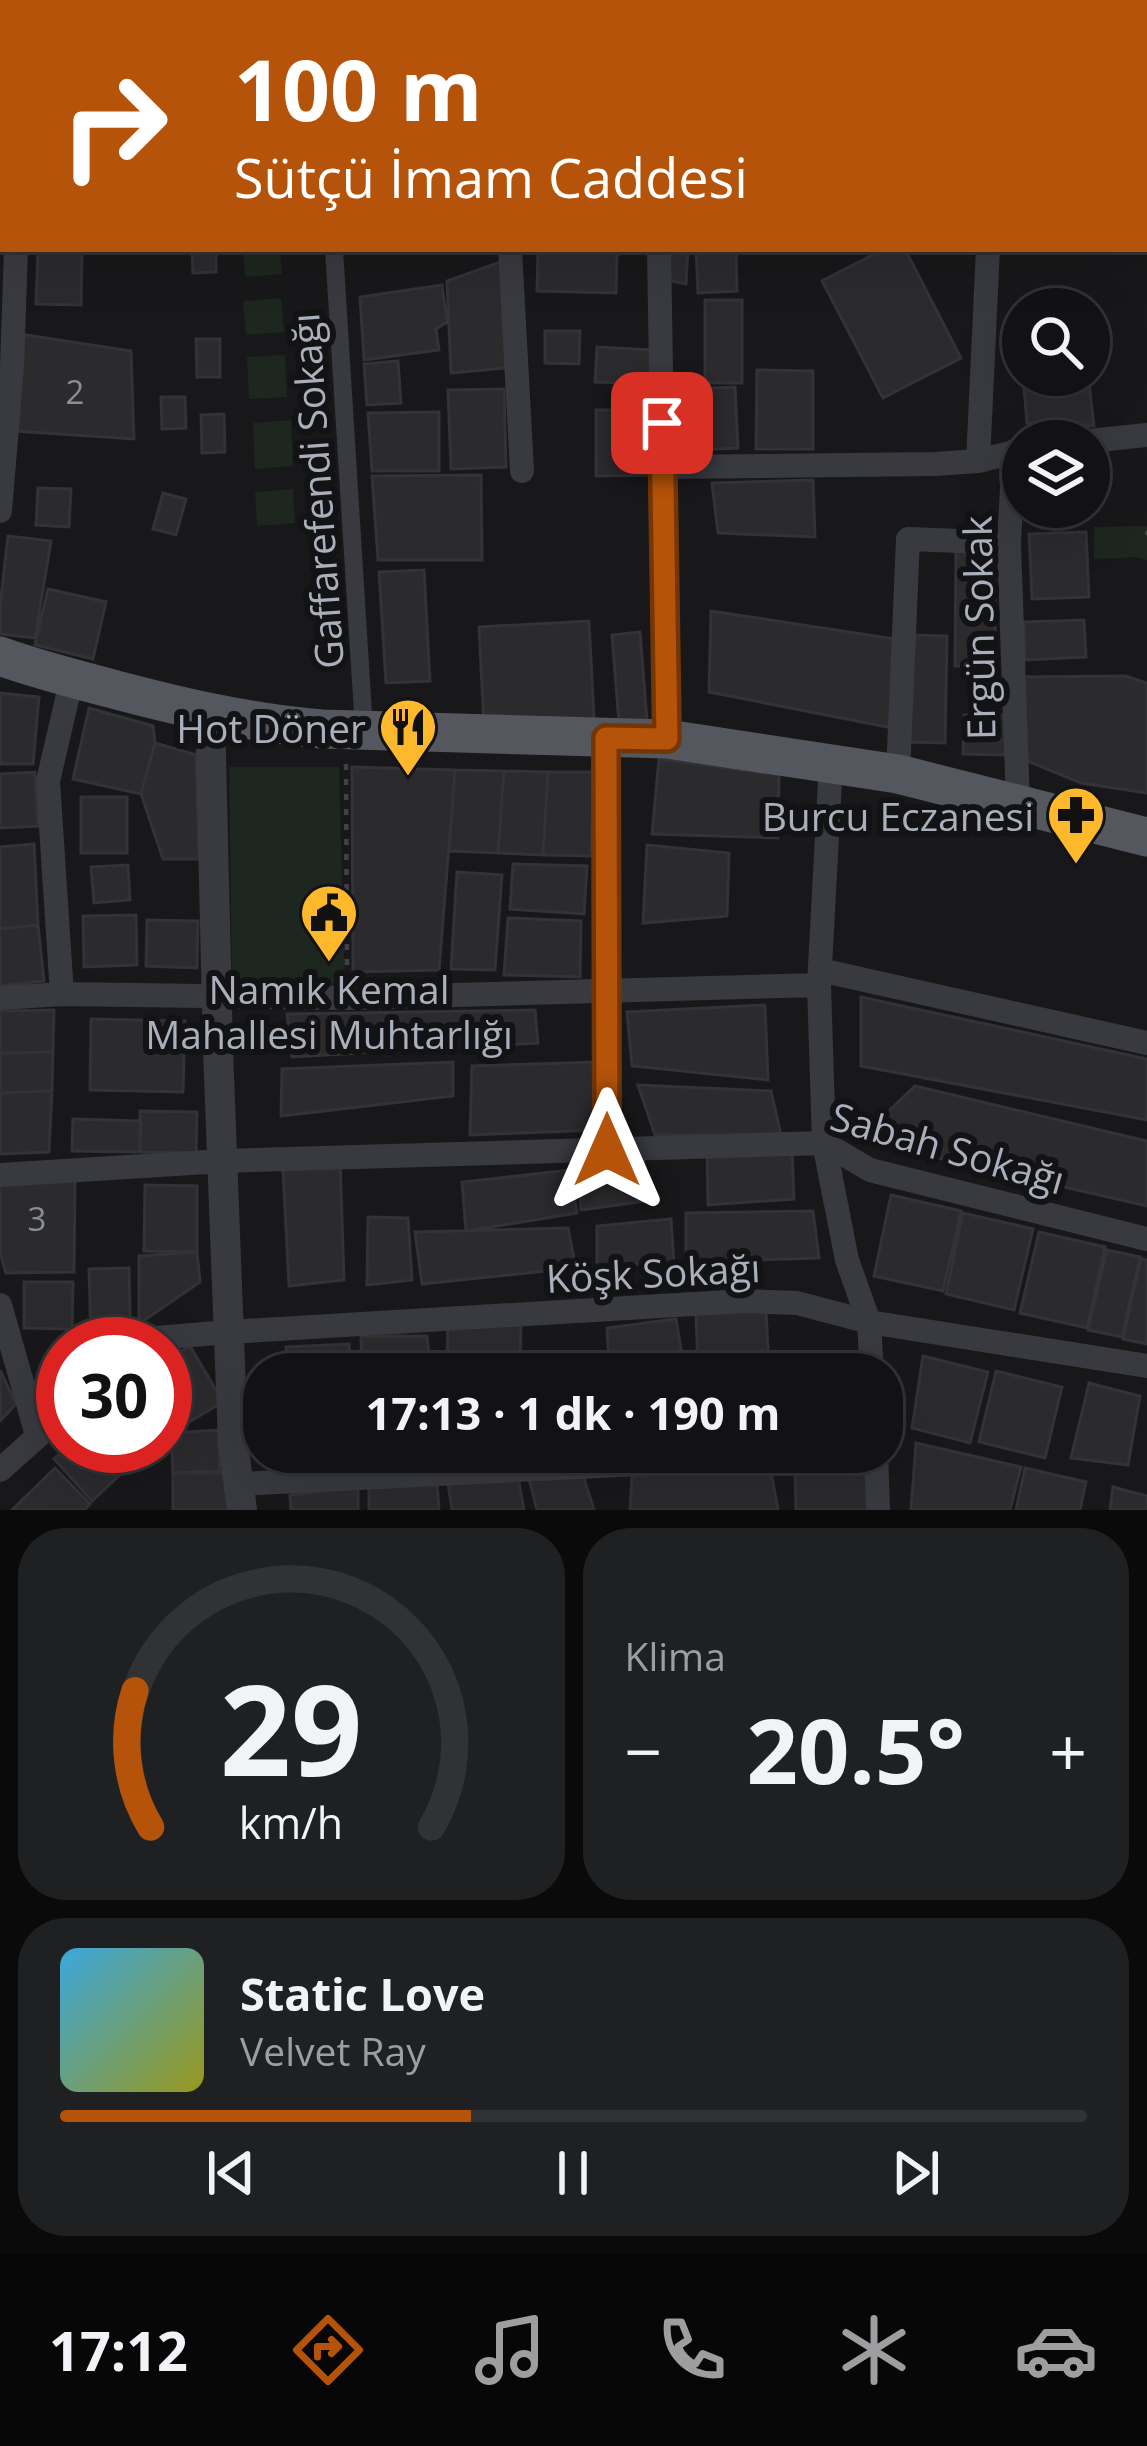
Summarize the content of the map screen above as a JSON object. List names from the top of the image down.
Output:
{
  "streets": {
    "street": [
      "Gaffarefendi Sokağı",
      "Ergün Sokak",
      "Sabah Sokağı",
      "Köşk Sokağı"
    ]
  },
  "places": {
    "restaurant": ["Hot Döner"],
    "pharmacy": ["Burcu Eczanesi"],
    "public building": ["Namık Kemal Mahallesi Muhtarlığı"]
  },
  "house_numbers": ["2", "3"],
  "page": {
    "turn": ["100 m", "Sütçü İmam Caddesi"],
    "limit": "30",
    "trip": "17:13 · 1 dk · 190 m",
    "tile": "Klima",
    "heat": ["−", "20.5°", "+"],
    "song": ["Static Love", "Velvet Ray"],
    "tabs": "17:12",
    "gauge": ["29", "km/h"]
  }
}
